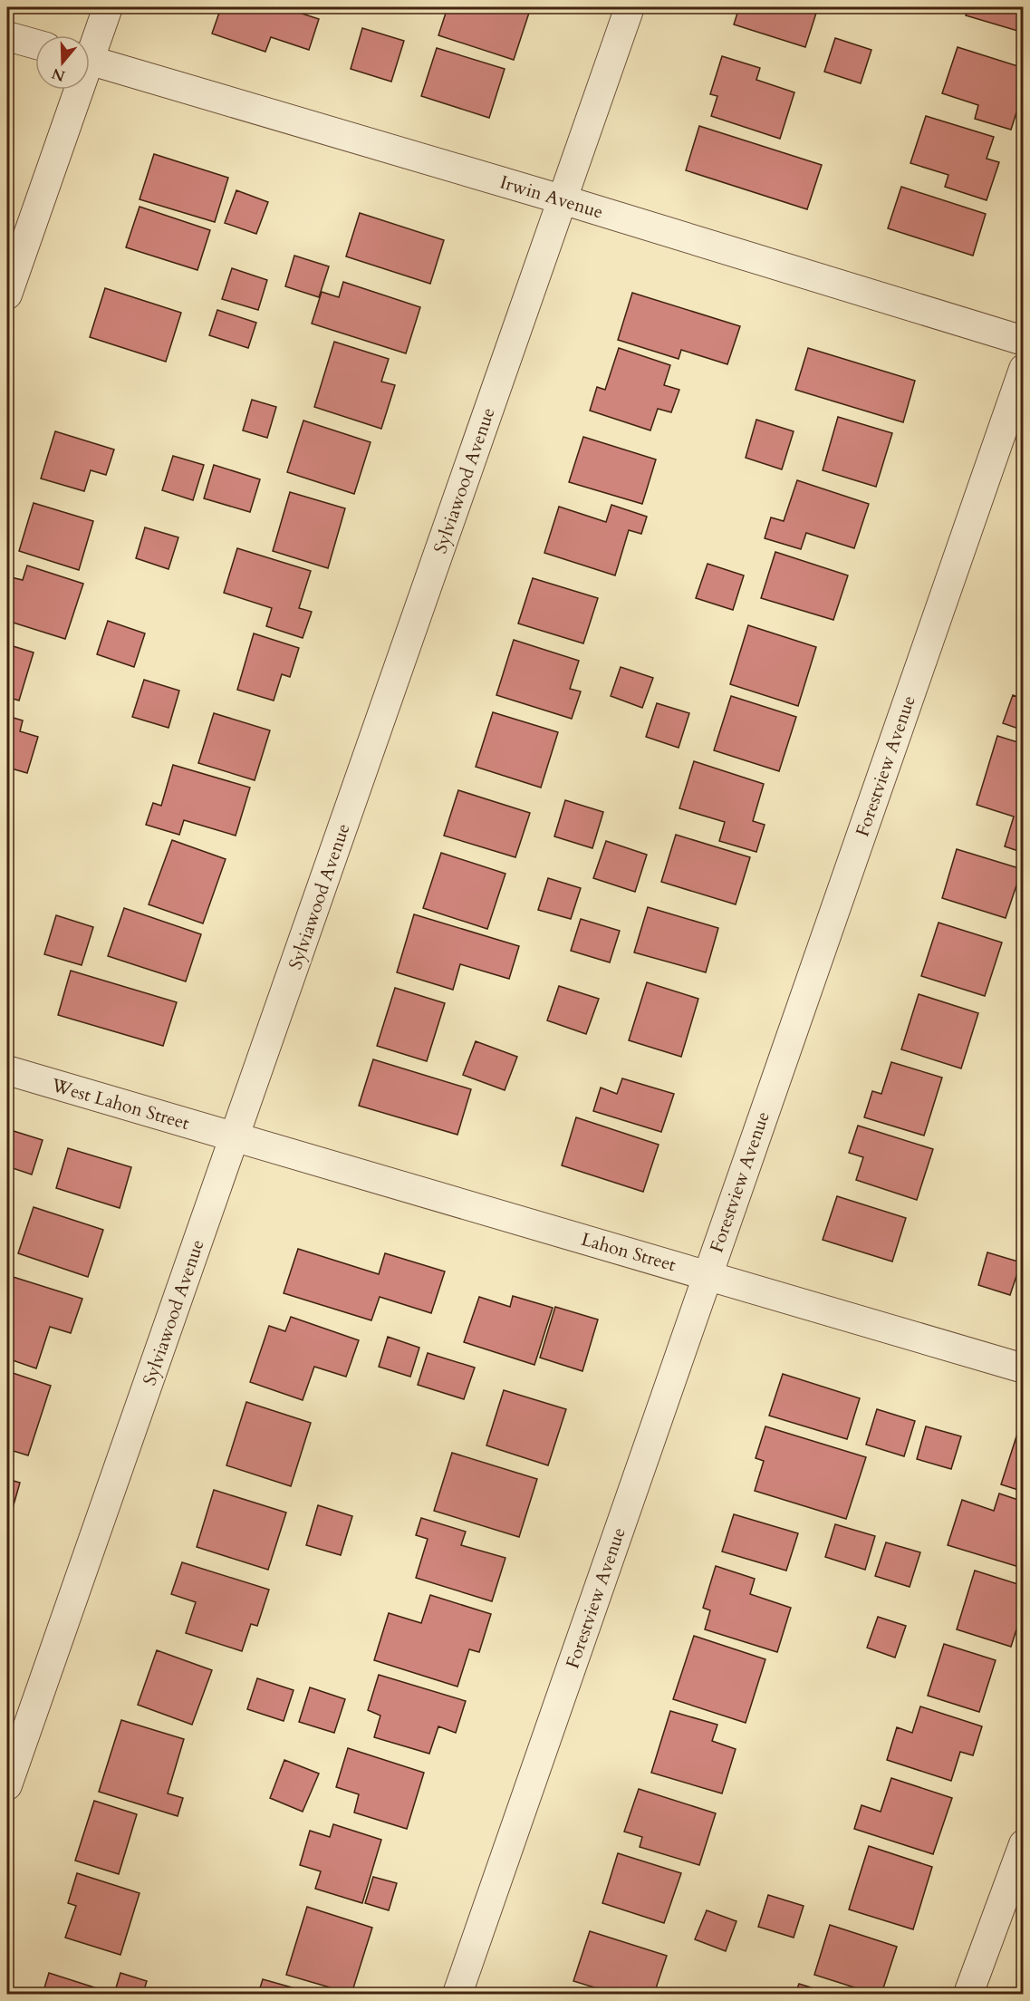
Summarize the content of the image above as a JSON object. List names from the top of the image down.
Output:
{
  "streets": {
    "street": [
      "Irwin Avenue",
      "Sylviawood Avenue",
      "Forestview Avenue",
      "West Lahon Street",
      "Lahon Street"
    ]
  },
  "crossings": [
    ["Irwin Avenue", "Sylviawood Avenue"],
    ["Sylviawood Avenue", "West Lahon Street"],
    ["Sylviawood Avenue", "Lahon Street"],
    ["Forestview Avenue", "Lahon Street"],
    ["West Lahon Street", "Lahon Street"]
  ],
  "north": "bottom"
}
